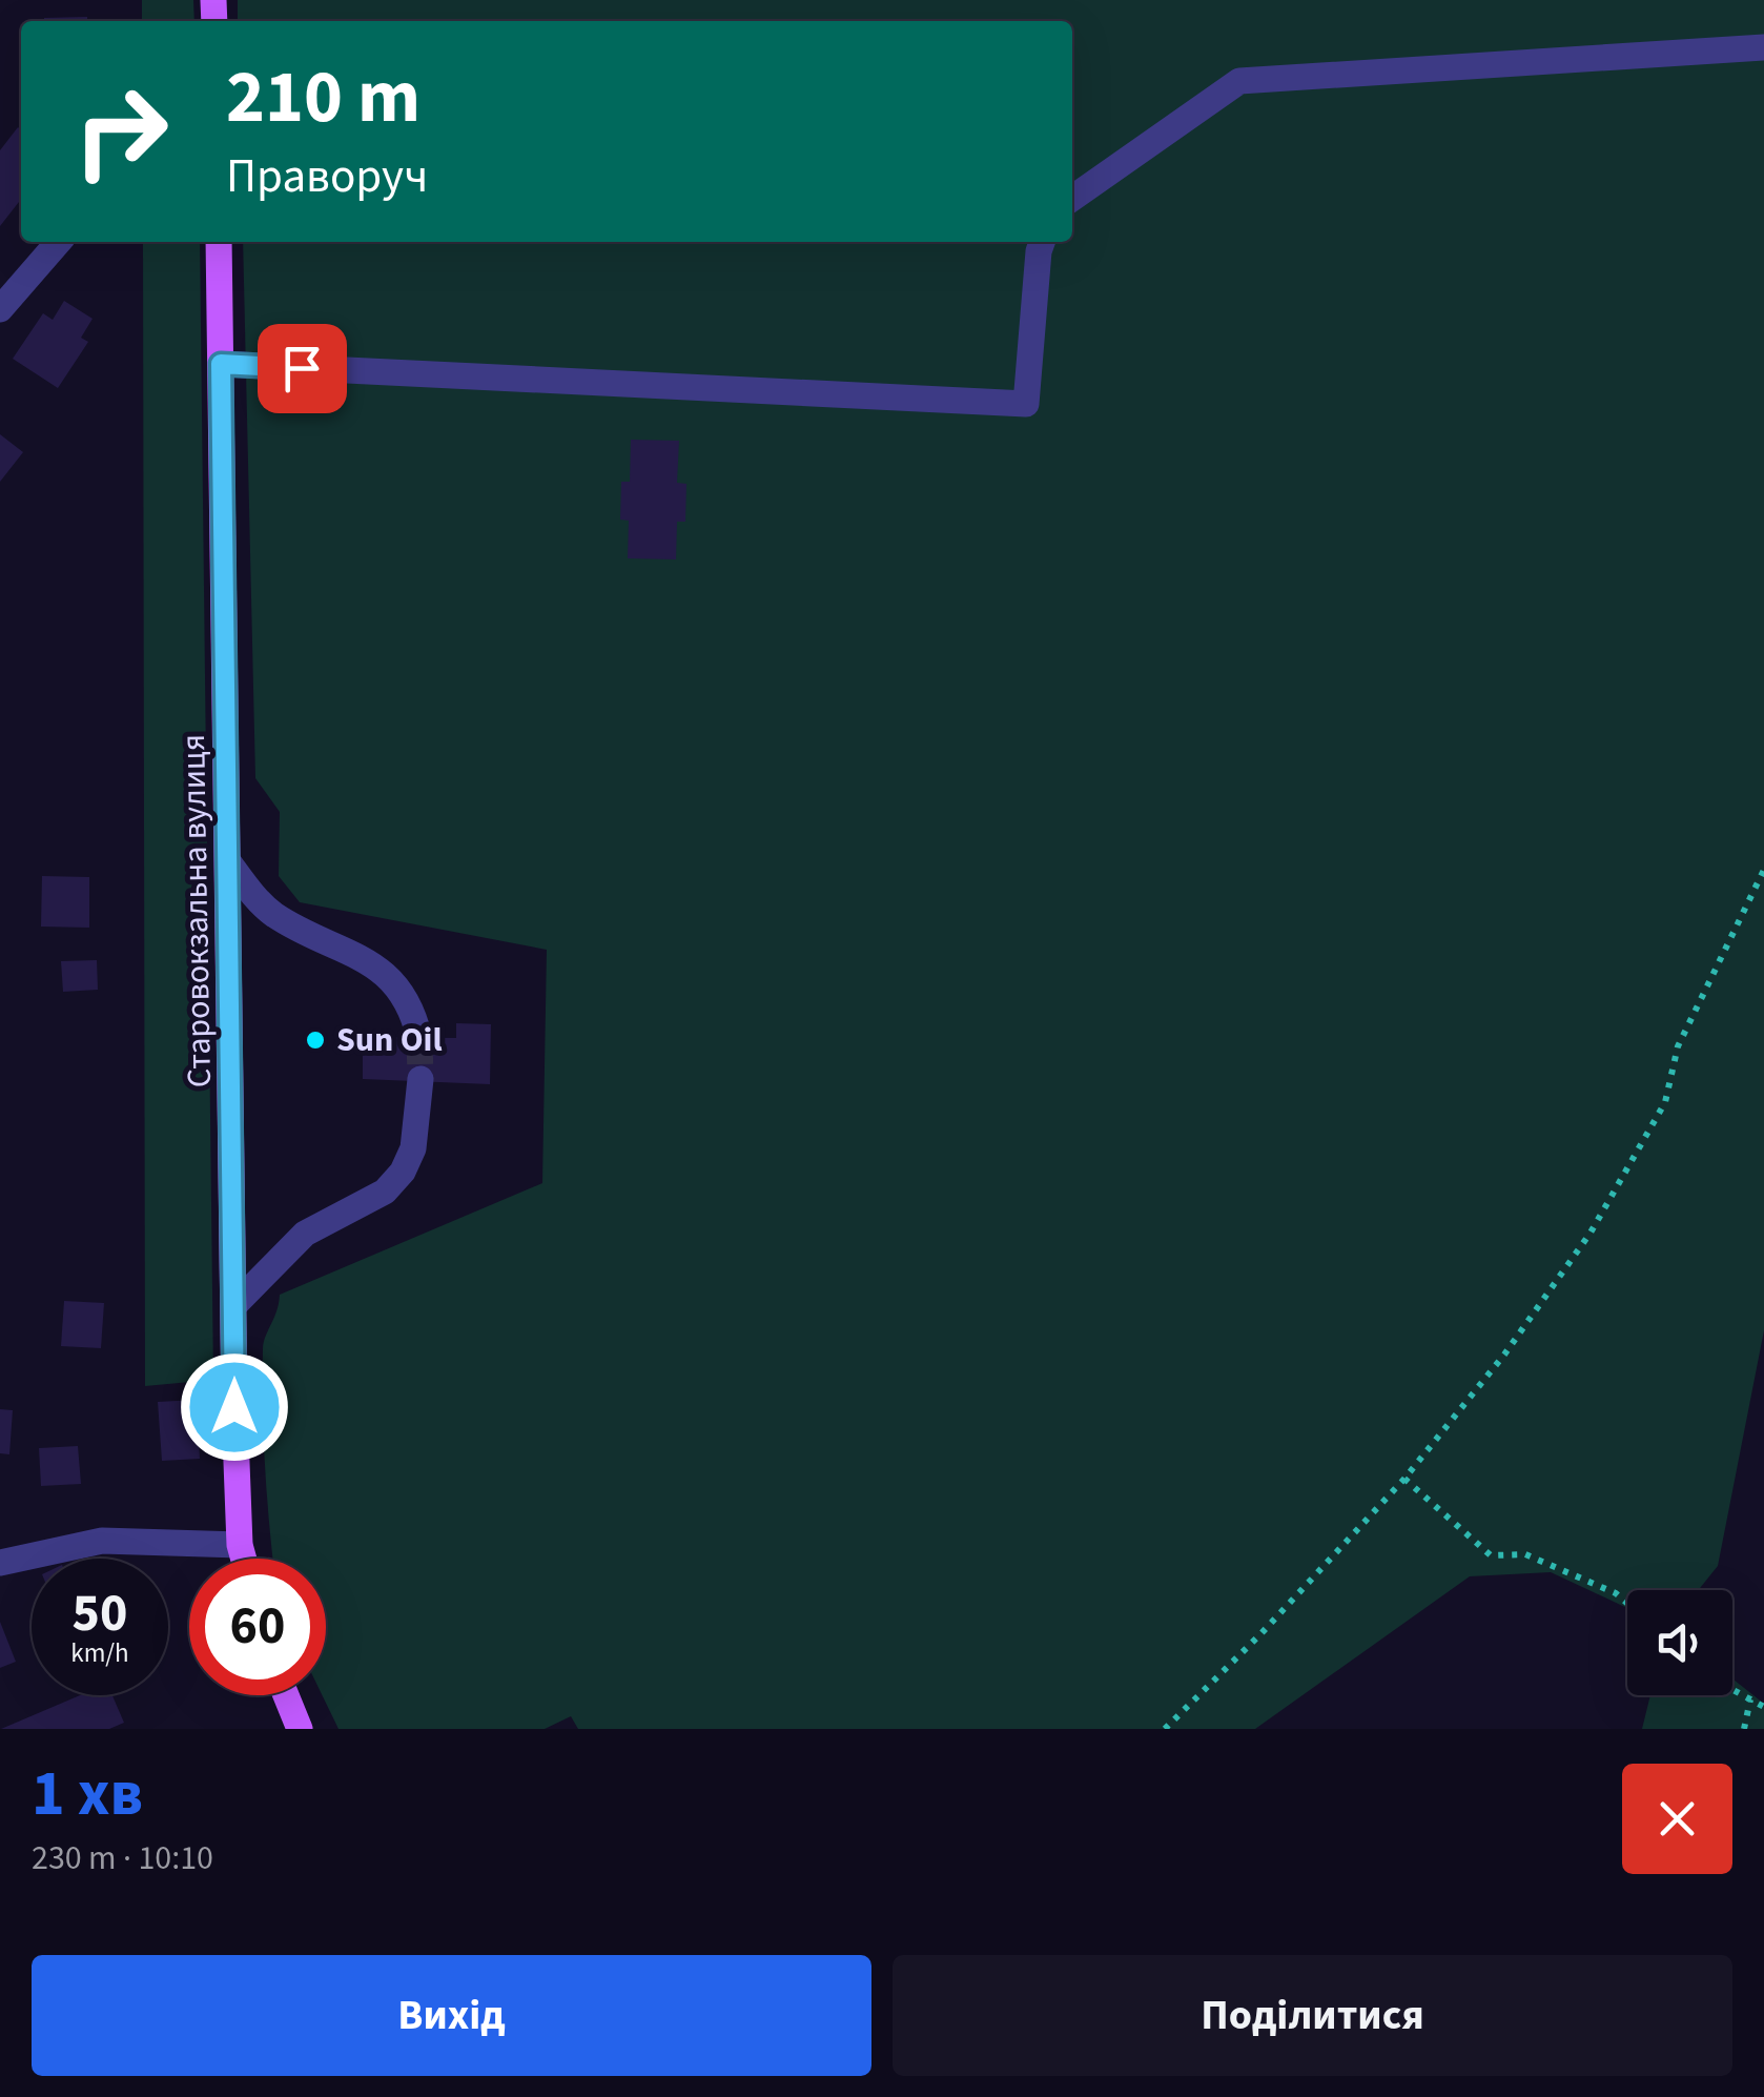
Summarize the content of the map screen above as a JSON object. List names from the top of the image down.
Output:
{
  "streets": {
    "main road": ["Старовокзальна вулиця"]
  },
  "places": ["Sun Oil"],
  "page": {
    "turn": ["210 m", "Праворуч"],
    "speed": "50 km/h",
    "limit": "60",
    "heading": ["1 хв", "230 m · 10:10"],
    "buttons": ["Вихід", "Поділитися"]
  }
}
